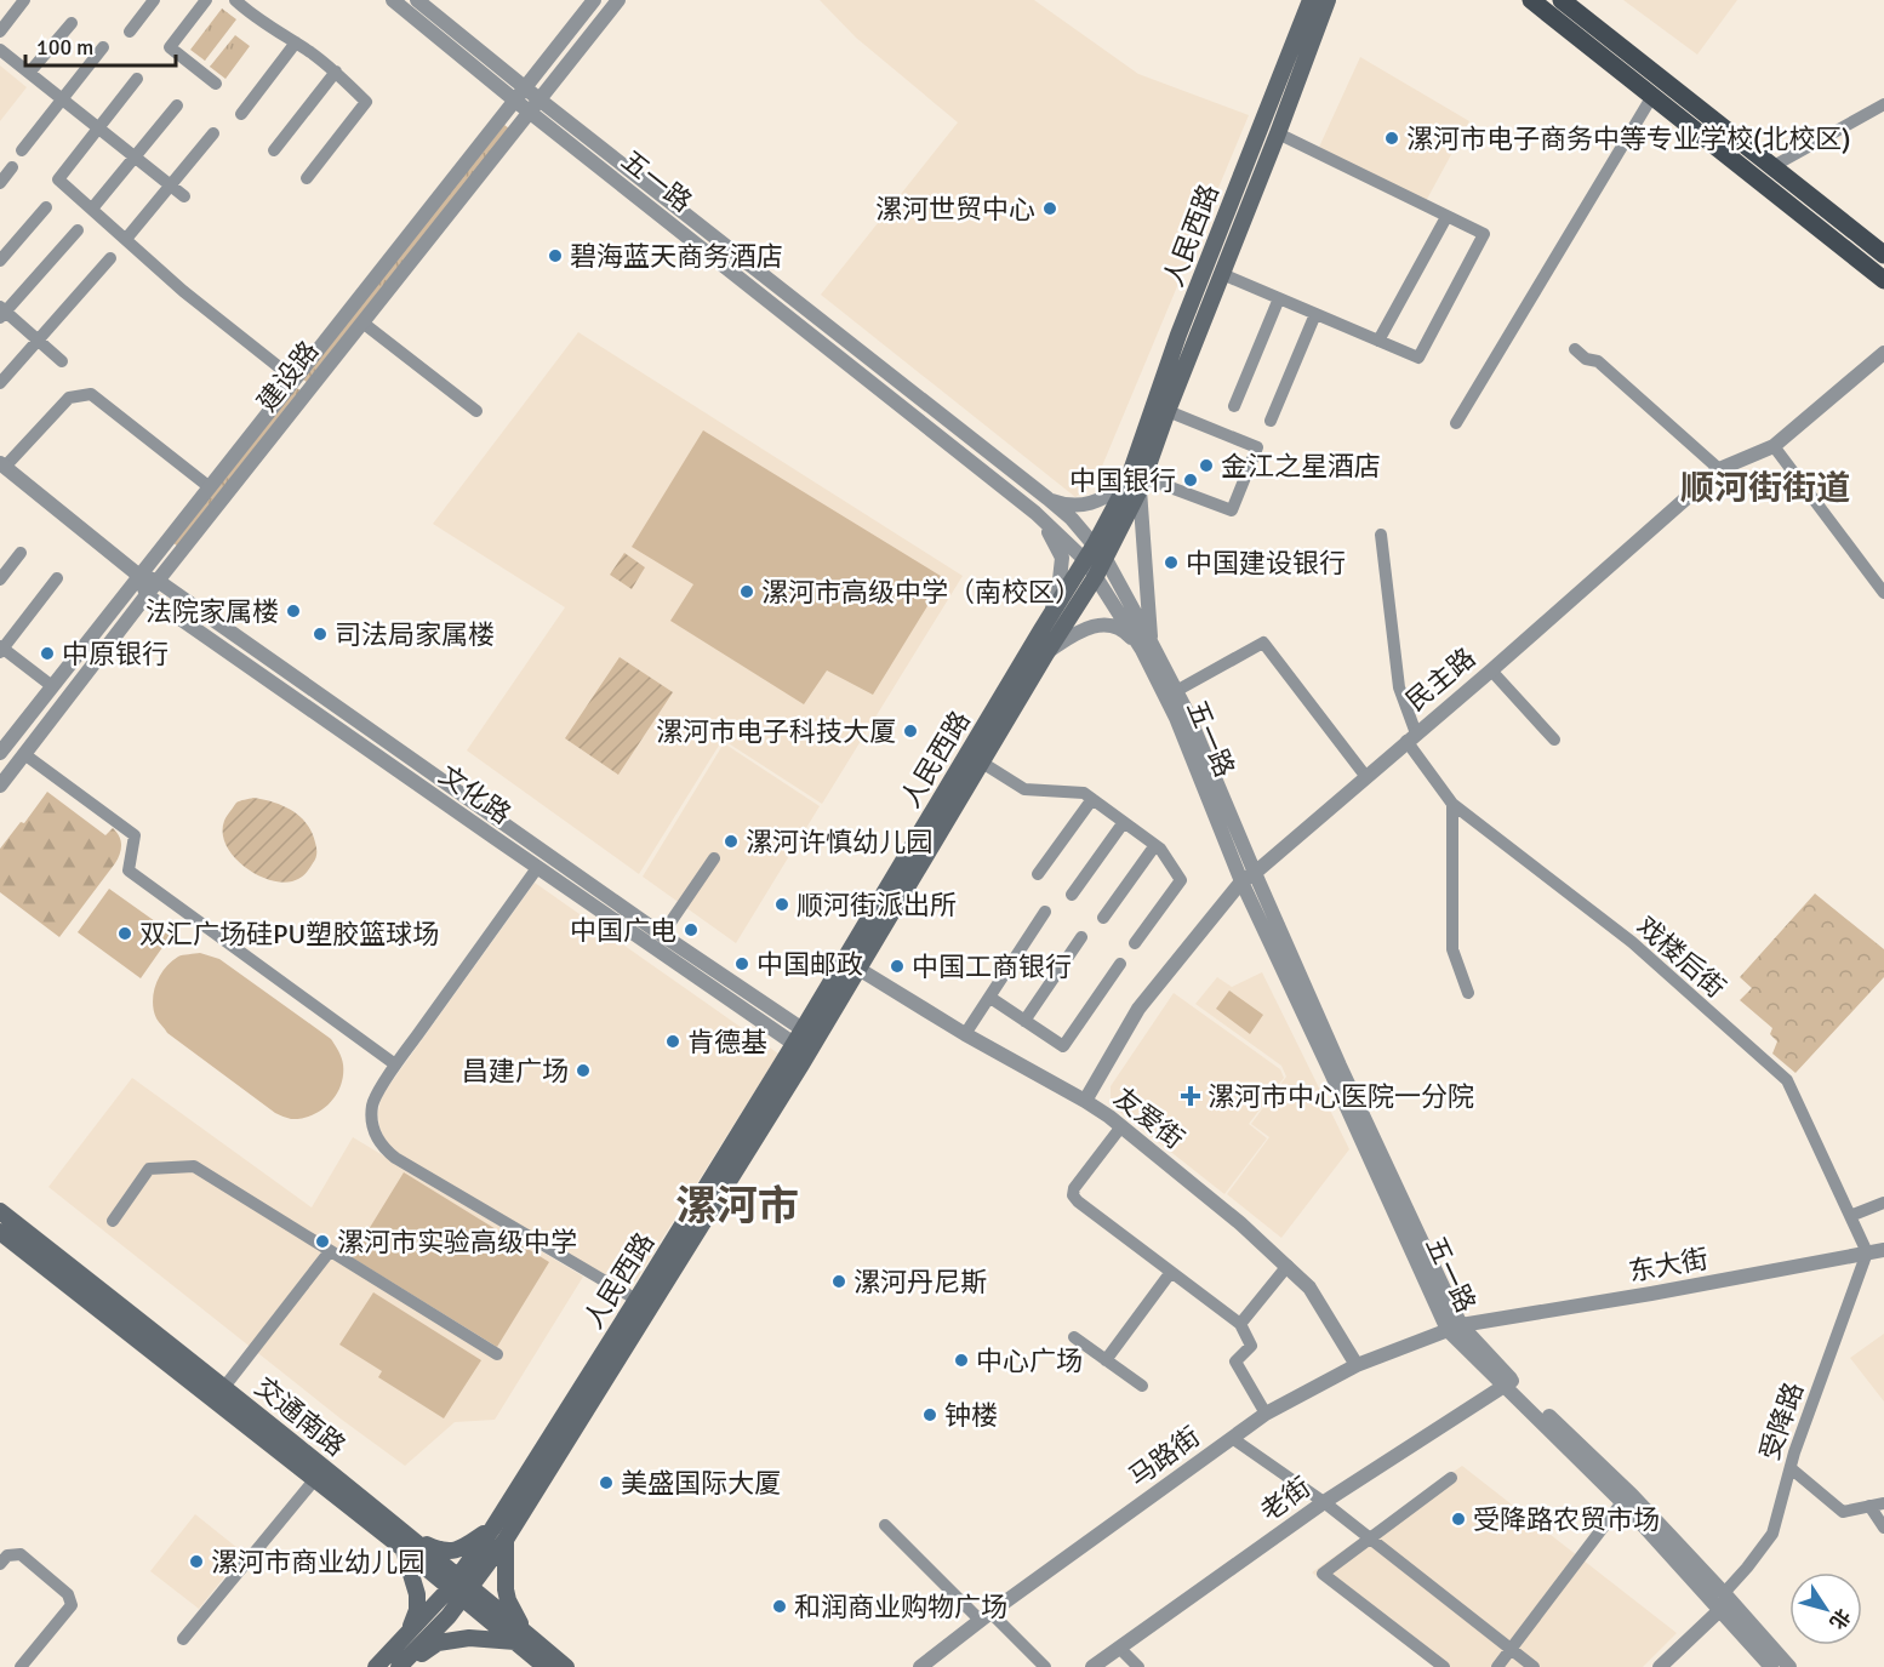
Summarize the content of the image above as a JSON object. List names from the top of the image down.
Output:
{
  "streets": {
    "main road": ["人民西路", "交通南路"],
    "street": [
      "五一路",
      "建设路",
      "民主路",
      "文化路",
      "戏楼后街",
      "友爱街",
      "东大街",
      "受降路",
      "马路街",
      "老街"
    ]
  },
  "crossings": [
    ["五一路", "人民西路"],
    ["五一路", "建设路"],
    ["五一路", "民主路"],
    ["五一路", "东大街"],
    ["五一路", "受降路"],
    ["五一路", "马路街"],
    ["五一路", "老街"],
    ["人民西路", "文化路"],
    ["人民西路", "友爱街"],
    ["人民西路", "交通南路"],
    ["建设路", "文化路"],
    ["民主路", "戏楼后街"],
    ["民主路", "友爱街"],
    ["戏楼后街", "东大街"],
    ["戏楼后街", "受降路"],
    ["友爱街", "马路街"],
    ["东大街", "受降路"],
    ["东大街", "马路街"]
  ],
  "districts": ["顺河街街道", "漯河市"],
  "places": {
    "other": [
      "漯河市电子商务中等专业学校(北校区)",
      "漯河世贸中心",
      "碧海蓝天商务酒店",
      "金江之星酒店",
      "中国银行",
      "中国建设银行",
      "漯河市高级中学（南校区）",
      "法院家属楼",
      "司法局家属楼",
      "中原银行",
      "漯河市电子科技大厦",
      "漯河许慎幼儿园",
      "顺河街派出所",
      "中国广电",
      "双汇广场硅PU塑胶篮球场",
      "中国邮政",
      "中国工商银行",
      "肯德基",
      "昌建广场",
      "漯河市实验高级中学",
      "漯河丹尼斯",
      "中心广场",
      "钟楼",
      "美盛国际大厦",
      "受降路农贸市场",
      "漯河市商业幼儿园",
      "和润商业购物广场"
    ],
    "health": ["漯河市中心医院一分院"]
  },
  "scale_bar": "100 m",
  "north": "bottom right"
}
